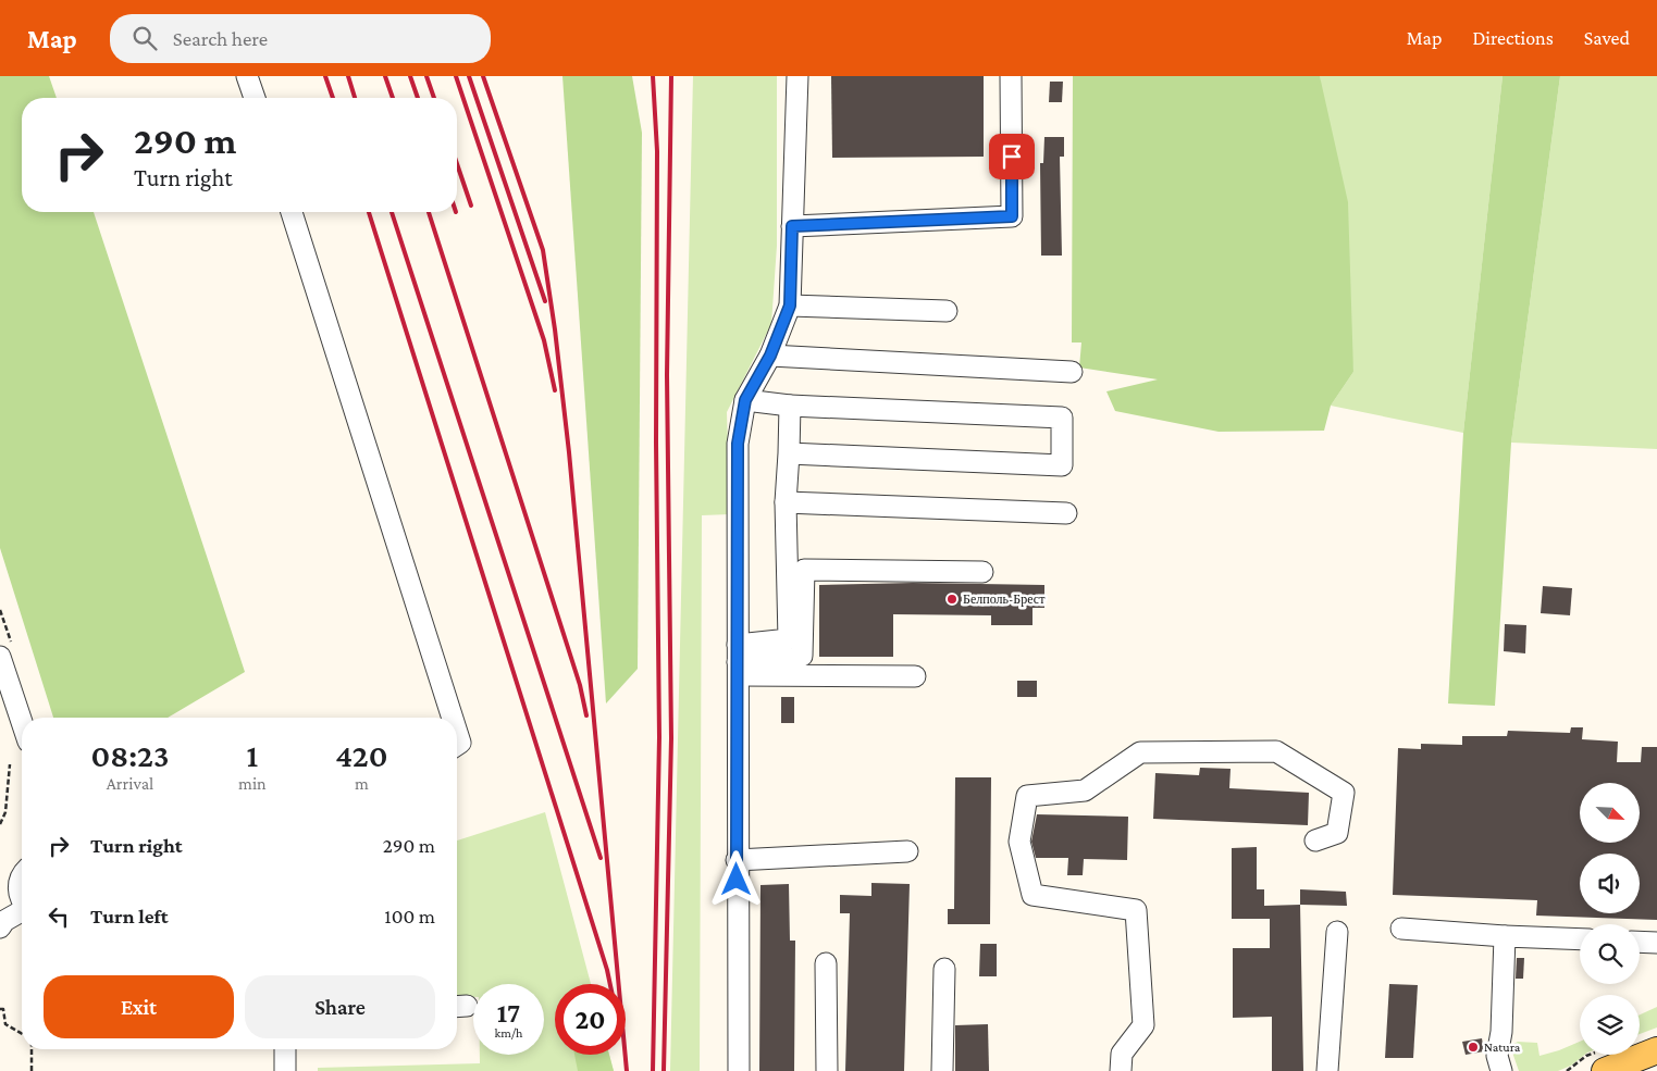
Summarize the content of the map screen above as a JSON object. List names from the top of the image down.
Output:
{
  "places": ["Белполь-Брест", "Natura"],
  "north": "bottom right",
  "page": {
    "header": "Map",
    "search": "Search here",
    "nav": ["Map", "Directions", "Saved"],
    "turn": ["290 m", "Turn right"],
    "eta": [
      "08:23",
      "Arrival",
      "1",
      "min",
      "420",
      "m"
    ],
    "list": [
      {
        "name": "Turn right",
        "value": "290 m"
      },
      {
        "name": "Turn left",
        "value": "100 m"
      }
    ],
    "buttons": ["Exit", "Share"],
    "speed": "17 km/h",
    "limit": "20"
  }
}
